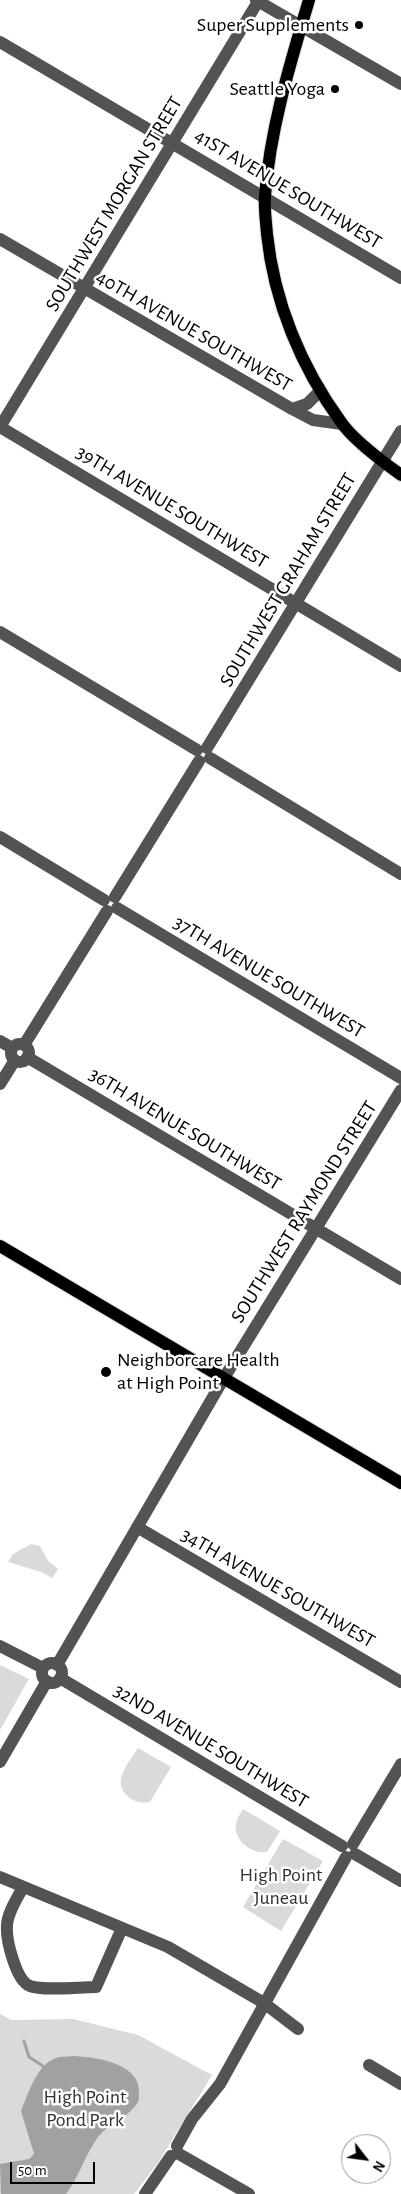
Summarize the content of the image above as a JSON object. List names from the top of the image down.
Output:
{
  "streets": {
    "street": [
      "41ST AVENUE SOUTHWEST",
      "SOUTHWEST MORGAN STREET",
      "40TH AVENUE SOUTHWEST",
      "39TH AVENUE SOUTHWEST",
      "SOUTHWEST GRAHAM STREET",
      "37TH AVENUE SOUTHWEST",
      "36TH AVENUE SOUTHWEST",
      "SOUTHWEST RAYMOND STREET",
      "34TH AVENUE SOUTHWEST",
      "32ND AVENUE SOUTHWEST"
    ]
  },
  "crossings": [
    ["41ST AVENUE SOUTHWEST", "SOUTHWEST MORGAN STREET"],
    ["SOUTHWEST MORGAN STREET", "40TH AVENUE SOUTHWEST"],
    ["SOUTHWEST MORGAN STREET", "39TH AVENUE SOUTHWEST"],
    ["39TH AVENUE SOUTHWEST", "SOUTHWEST GRAHAM STREET"],
    ["SOUTHWEST GRAHAM STREET", "37TH AVENUE SOUTHWEST"],
    ["SOUTHWEST GRAHAM STREET", "36TH AVENUE SOUTHWEST"],
    ["36TH AVENUE SOUTHWEST", "SOUTHWEST RAYMOND STREET"],
    ["SOUTHWEST RAYMOND STREET", "34TH AVENUE SOUTHWEST"],
    ["SOUTHWEST RAYMOND STREET", "32ND AVENUE SOUTHWEST"]
  ],
  "parks": ["High Point Juneau", "High Point Pond Park"],
  "places": ["Super Supplements", "Seattle Yoga", "Neighborcare Health at High Point"],
  "scale_bar": "50 m",
  "north": "bottom right"
}
